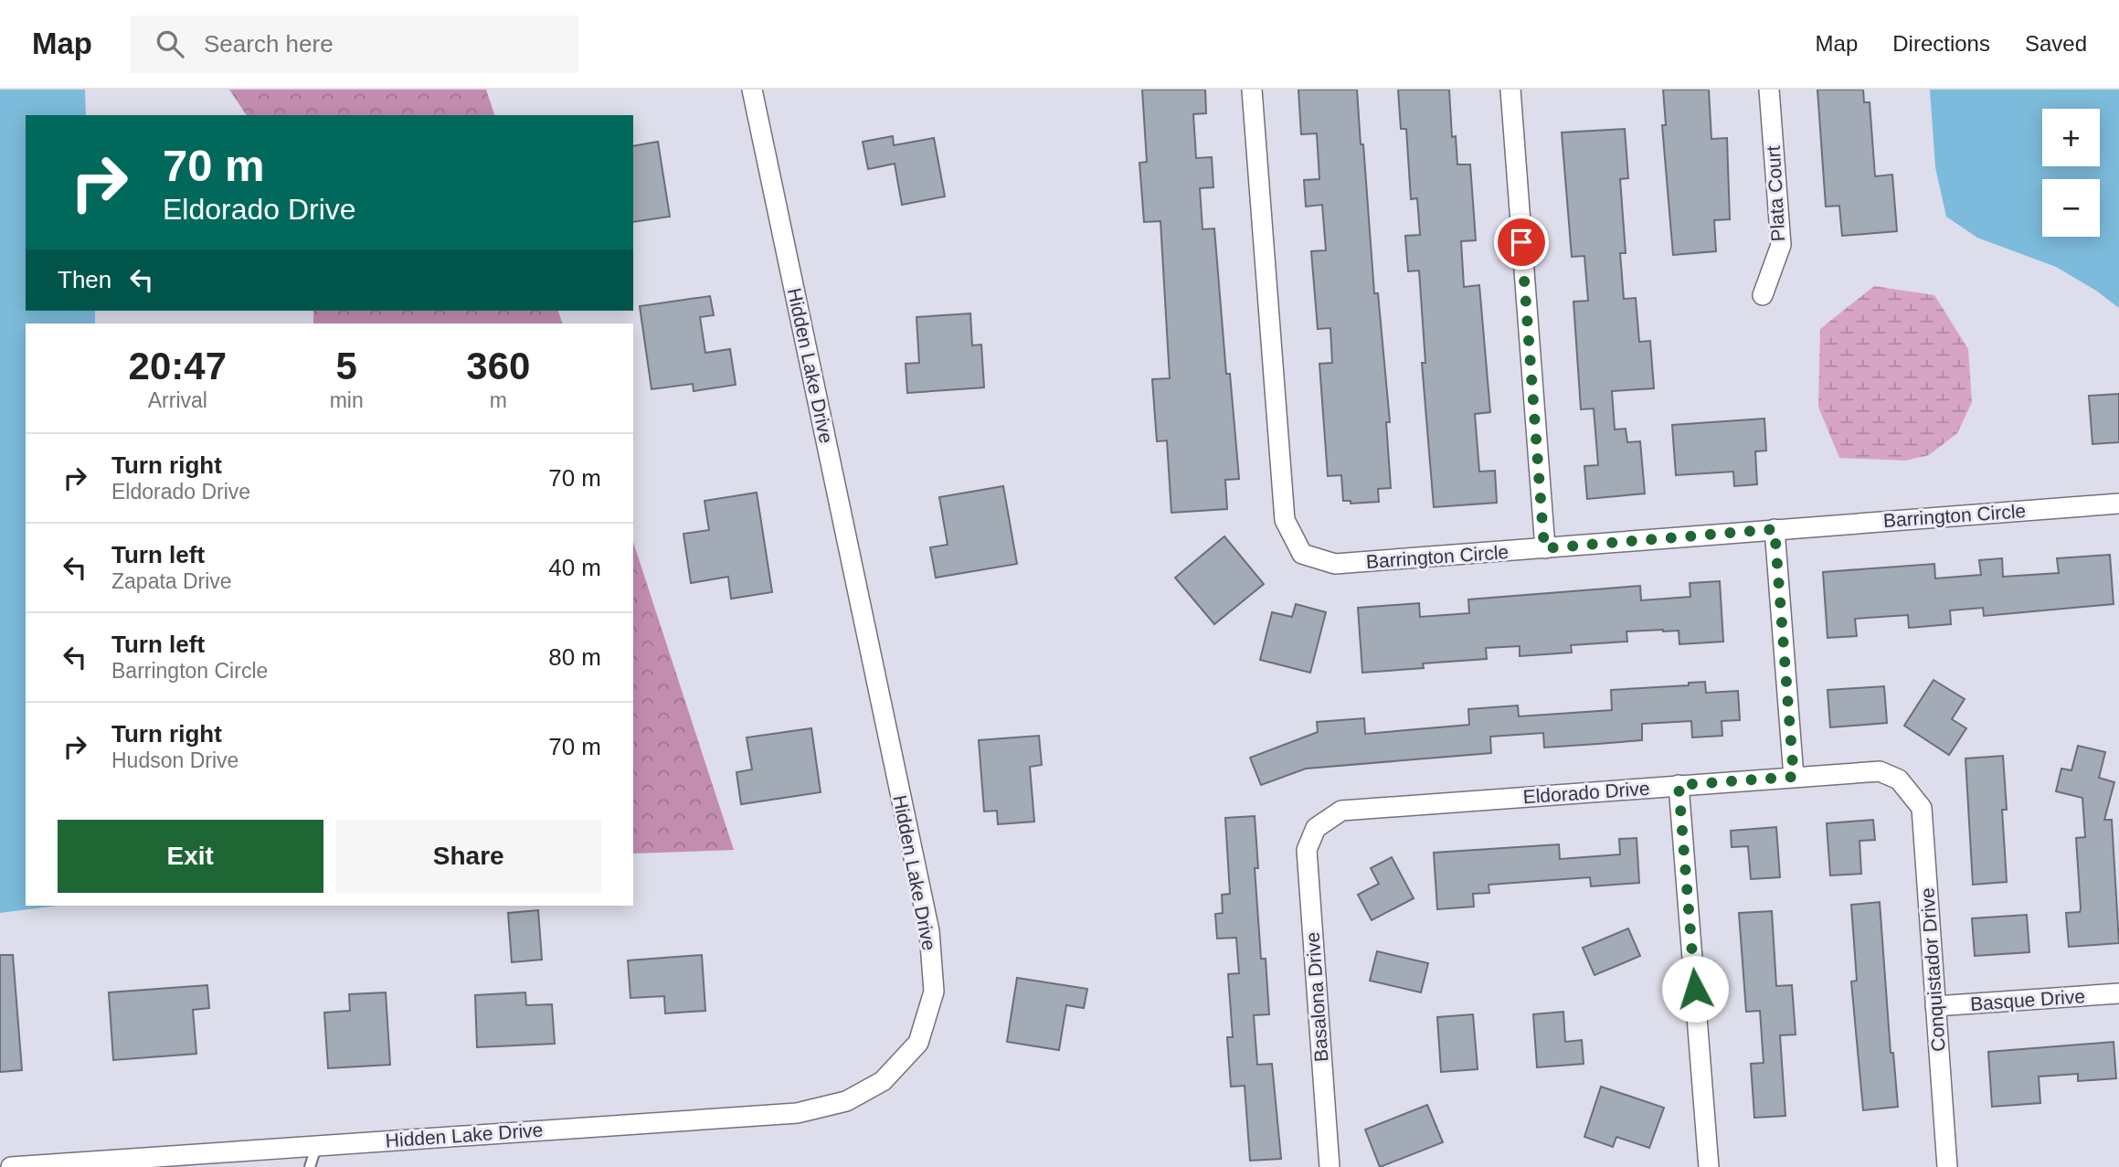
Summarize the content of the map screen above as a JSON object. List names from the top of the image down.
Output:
{
  "streets": {
    "street": [
      "Plata Court",
      "Hidden Lake Drive",
      "Barrington Circle",
      "Eldorado Drive",
      "Conquistador Drive",
      "Basalona Drive",
      "Basque Drive"
    ]
  },
  "crossings": [
    ["Eldorado Drive", "Conquistador Drive"],
    ["Eldorado Drive", "Basalona Drive"],
    ["Conquistador Drive", "Basque Drive"]
  ],
  "page": {
    "header": "Map",
    "search": "Search here",
    "nav": ["Map", "Directions", "Saved"],
    "map_buttons": ["+", "−"],
    "turn": ["70 m", "Eldorado Drive"],
    "then": "Then",
    "eta": [
      "20:47",
      "Arrival",
      "5",
      "min",
      "360",
      "m"
    ],
    "list": [
      {
        "name": "Turn right",
        "note": "Eldorado Drive",
        "value": "70 m"
      },
      {
        "name": "Turn left",
        "note": "Zapata Drive",
        "value": "40 m"
      },
      {
        "name": "Turn left",
        "note": "Barrington Circle",
        "value": "80 m"
      },
      {
        "name": "Turn right",
        "note": "Hudson Drive",
        "value": "70 m"
      }
    ],
    "buttons": ["Exit", "Share"]
  }
}
